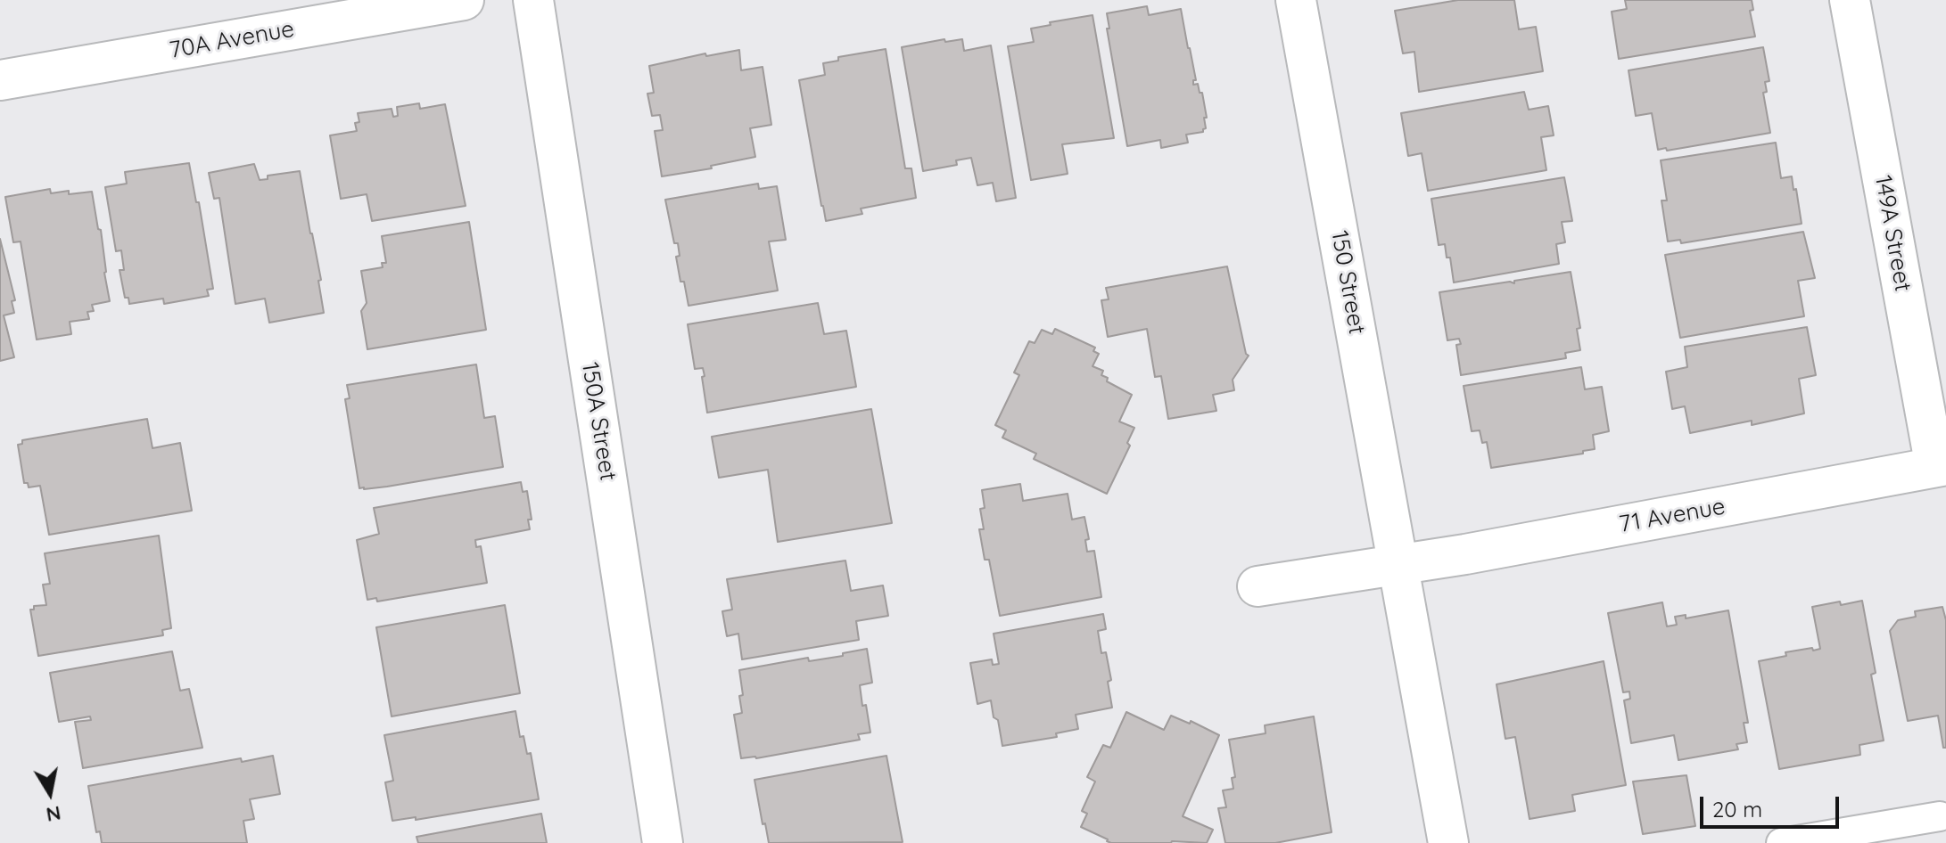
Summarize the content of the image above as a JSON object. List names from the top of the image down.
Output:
{
  "streets": {
    "street": [
      "70A Avenue",
      "149A Street",
      "150 Street",
      "150A Street",
      "71 Avenue"
    ]
  },
  "crossings": [
    ["149A Street", "71 Avenue"],
    ["150 Street", "71 Avenue"]
  ],
  "scale_bar": "20 m",
  "north": "bottom"
}
